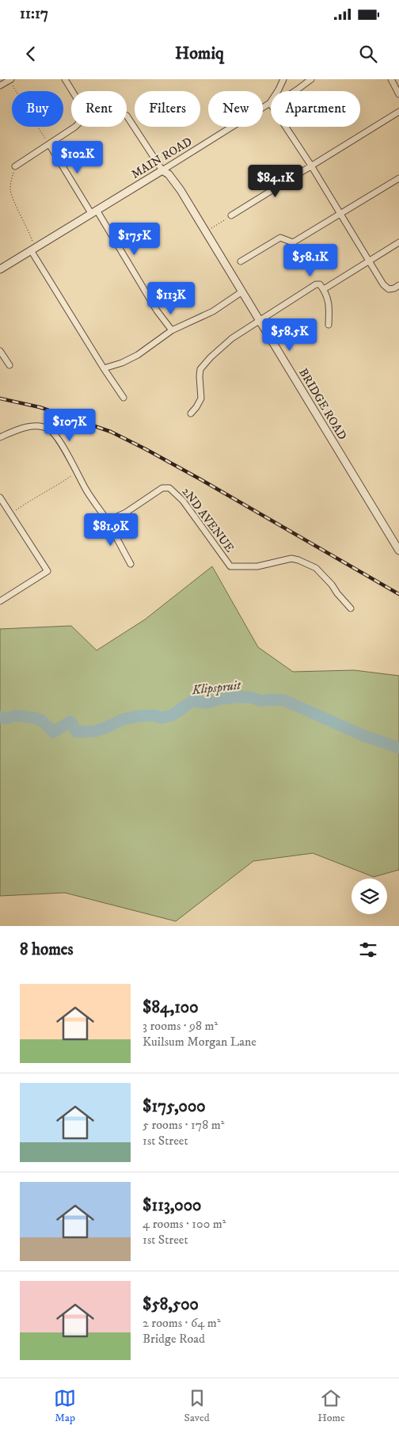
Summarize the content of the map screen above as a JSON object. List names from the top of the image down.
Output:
{
  "streets": {
    "street": ["MAIN ROAD", "BRIDGE ROAD", "2ND AVENUE"]
  },
  "crossings": [
    ["MAIN ROAD", "BRIDGE ROAD"]
  ],
  "water": ["Klipspruit"],
  "page": {
    "status": "11:17",
    "header": "Homiq",
    "chip": [
      "Buy",
      "Rent",
      "Filters",
      "New",
      "Apartment"
    ],
    "price": [
      "$102K",
      "$84.1K",
      "$175K",
      "$58.1K",
      "$113K",
      "$58.5K",
      "$107K",
      "$81.9K"
    ],
    "heading": "8 homes",
    "list": [
      {
        "name": "$84,100",
        "note": "3 rooms · 98 m² · Kuilsum Morgan Lane"
      },
      {
        "name": "$175,000",
        "note": "5 rooms · 178 m² · 1st Street"
      },
      {
        "name": "$113,000",
        "note": "4 rooms · 100 m² · 1st Street"
      },
      {
        "name": "$58,500",
        "note": "2 rooms · 64 m² · Bridge Road"
      }
    ],
    "tabs": ["Map", "Saved", "Home"]
  }
}
